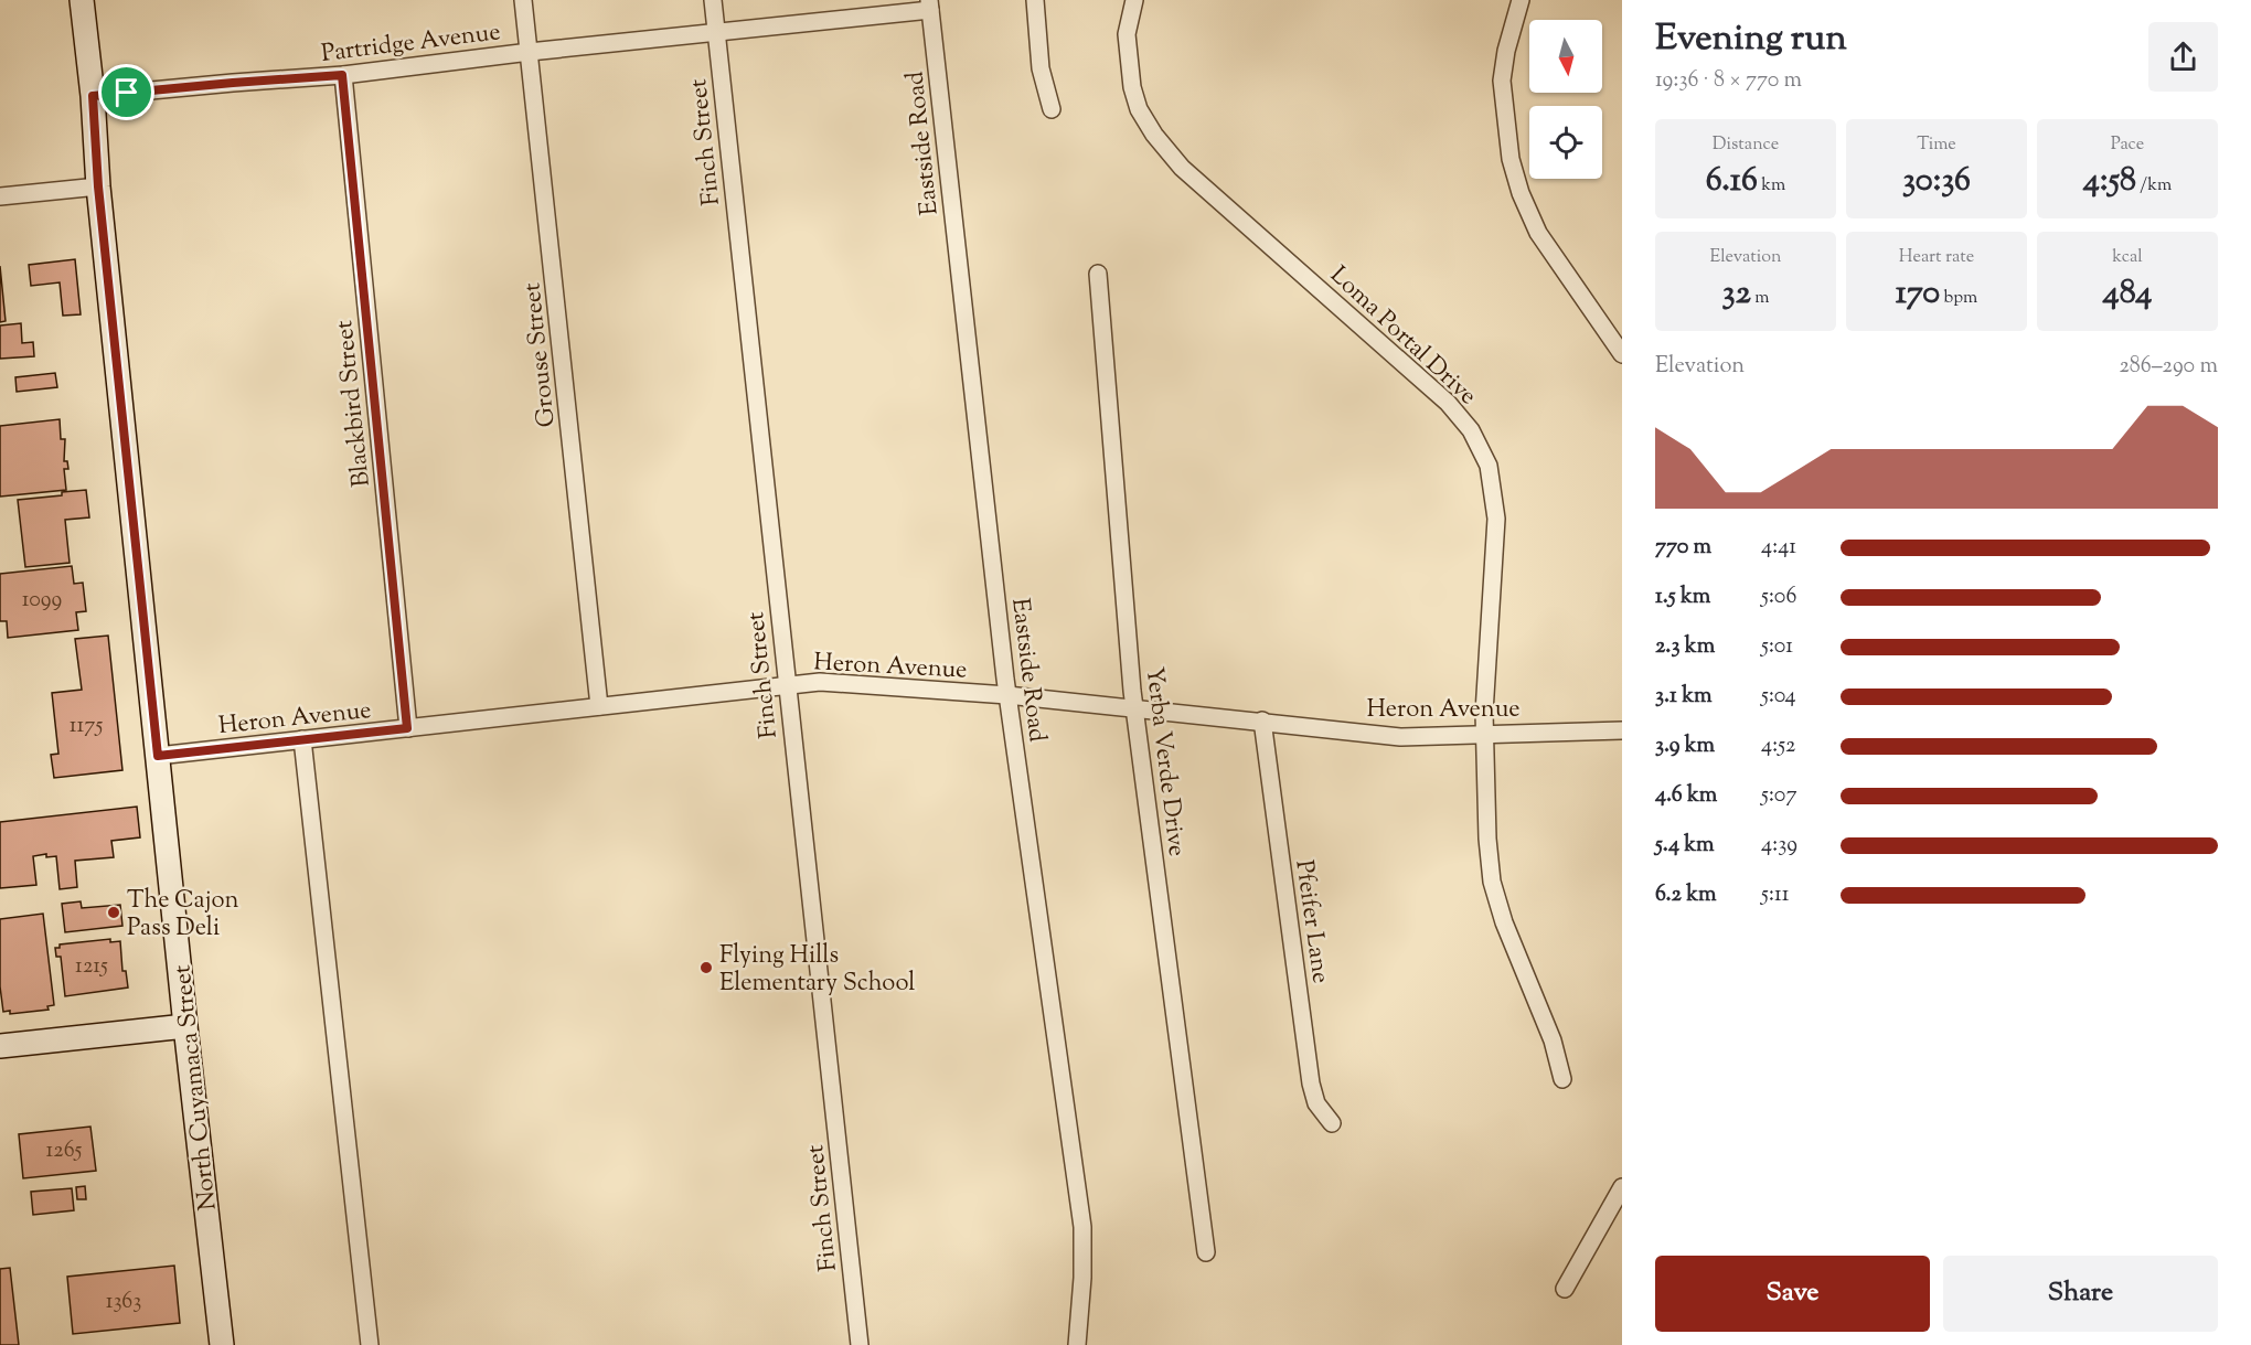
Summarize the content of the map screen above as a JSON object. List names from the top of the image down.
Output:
{
  "streets": {
    "main road": ["North Cuyamaca Street"],
    "street": [
      "Partridge Avenue",
      "Finch Street",
      "Eastside Road",
      "Loma Portal Drive",
      "Grouse Street",
      "Blackbird Street",
      "Heron Avenue",
      "Yerba Verde Drive",
      "Pfeifer Lane"
    ]
  },
  "crossings": [
    ["Partridge Avenue", "Finch Street"],
    ["Partridge Avenue", "Eastside Road"],
    ["Partridge Avenue", "Grouse Street"],
    ["Partridge Avenue", "Blackbird Street"],
    ["Partridge Avenue", "North Cuyamaca Street"],
    ["Finch Street", "Heron Avenue"],
    ["Eastside Road", "Heron Avenue"],
    ["Loma Portal Drive", "Heron Avenue"],
    ["Grouse Street", "Heron Avenue"],
    ["Blackbird Street", "Heron Avenue"],
    ["Heron Avenue", "Yerba Verde Drive"],
    ["Heron Avenue", "Pfeifer Lane"],
    ["Heron Avenue", "North Cuyamaca Street"]
  ],
  "places": ["The Cajon Pass Deli", "Flying Hills Elementary School"],
  "house_numbers": [
    "1099",
    "1175",
    "1215",
    "1265",
    "1363"
  ],
  "north": "bottom",
  "page": {
    "heading": ["Evening run", "19:36 · 8 × 770 m"],
    "stats": [
      ["Distance", "6.16 km"],
      ["Time", "30:36"],
      ["Pace", "4:58 /km"],
      ["Elevation", "32 m"],
      ["Heart rate", "170 bpm"],
      ["kcal", "484"]
    ],
    "chart": ["Elevation", "286–290 m"],
    "list": [
      {
        "name": "770 m",
        "note": "4:41"
      },
      {
        "name": "1.5 km",
        "note": "5:06"
      },
      {
        "name": "2.3 km",
        "note": "5:01"
      },
      {
        "name": "3.1 km",
        "note": "5:04"
      },
      {
        "name": "3.9 km",
        "note": "4:52"
      },
      {
        "name": "4.6 km",
        "note": "5:07"
      },
      {
        "name": "5.4 km",
        "note": "4:39"
      },
      {
        "name": "6.2 km",
        "note": "5:11"
      }
    ],
    "buttons": ["Save", "Share"]
  }
}
